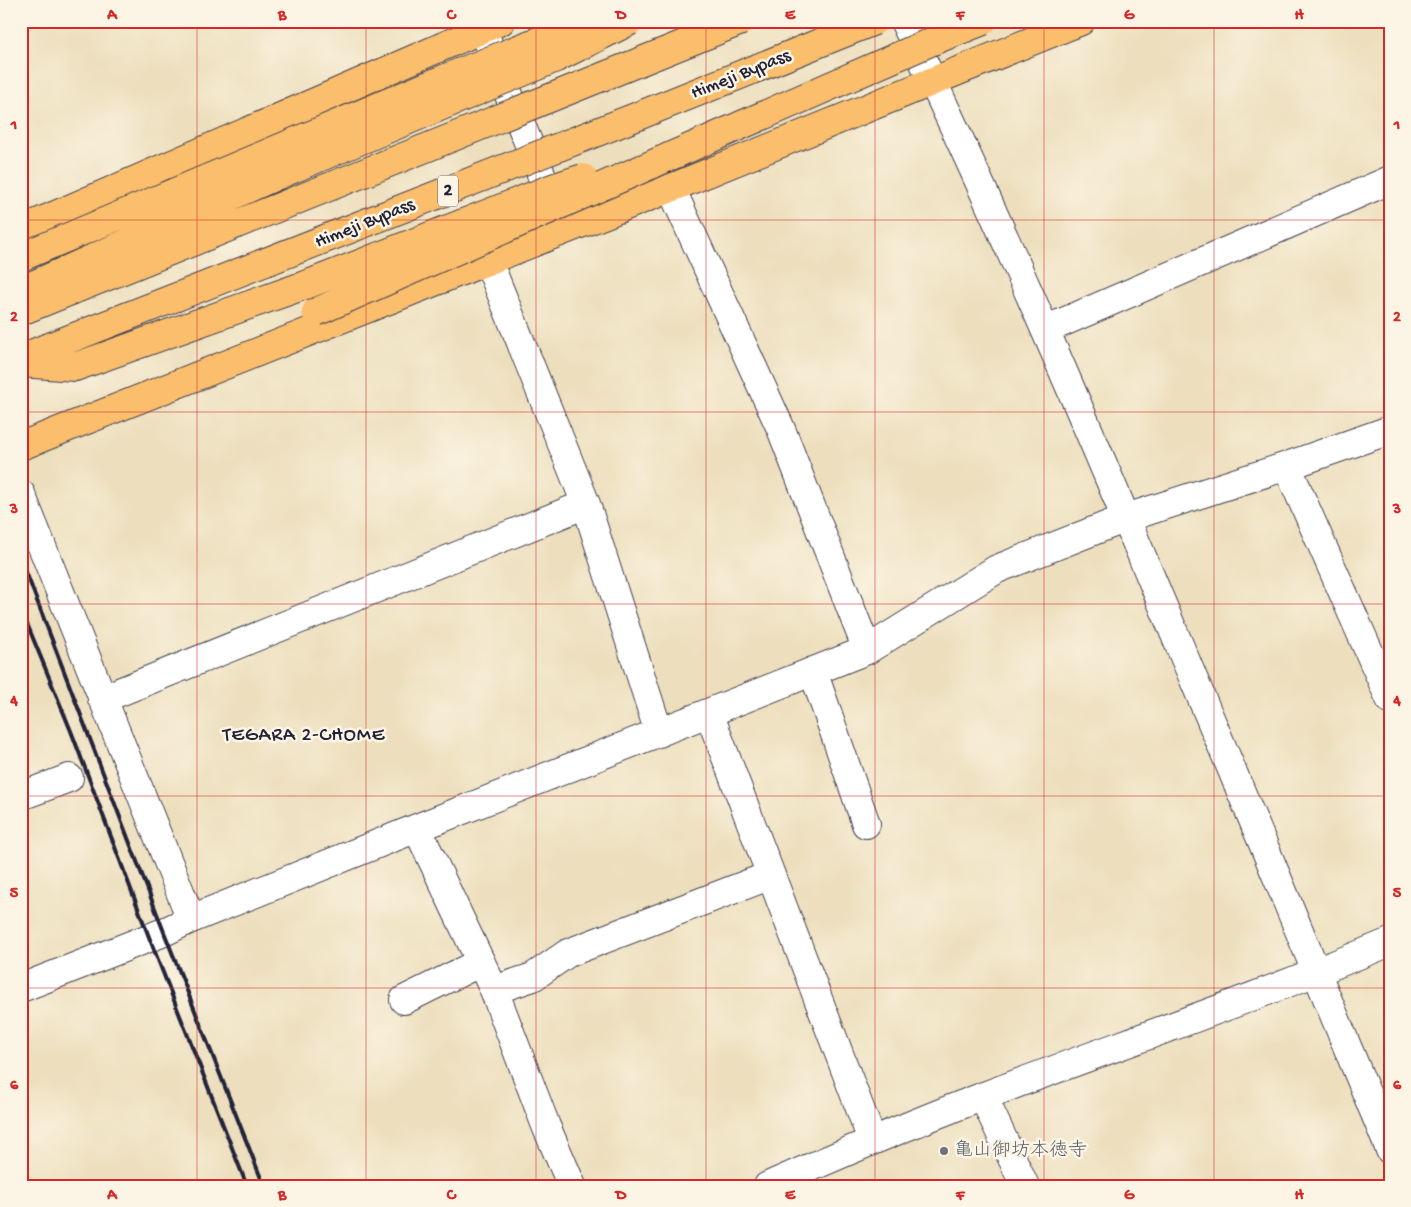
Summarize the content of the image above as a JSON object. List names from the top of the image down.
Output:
{
  "streets": {
    "highway": ["Himeji Bypass", "2"]
  },
  "districts": ["TEGARA 2-CHOME"],
  "places": ["亀山御坊本徳寺"],
  "grid": {
    "columns": [
      "A",
      "B",
      "C",
      "D",
      "E",
      "F",
      "G",
      "H"
    ],
    "rows": [
      "1",
      "2",
      "3",
      "4",
      "5",
      "6"
    ]
  }
}
